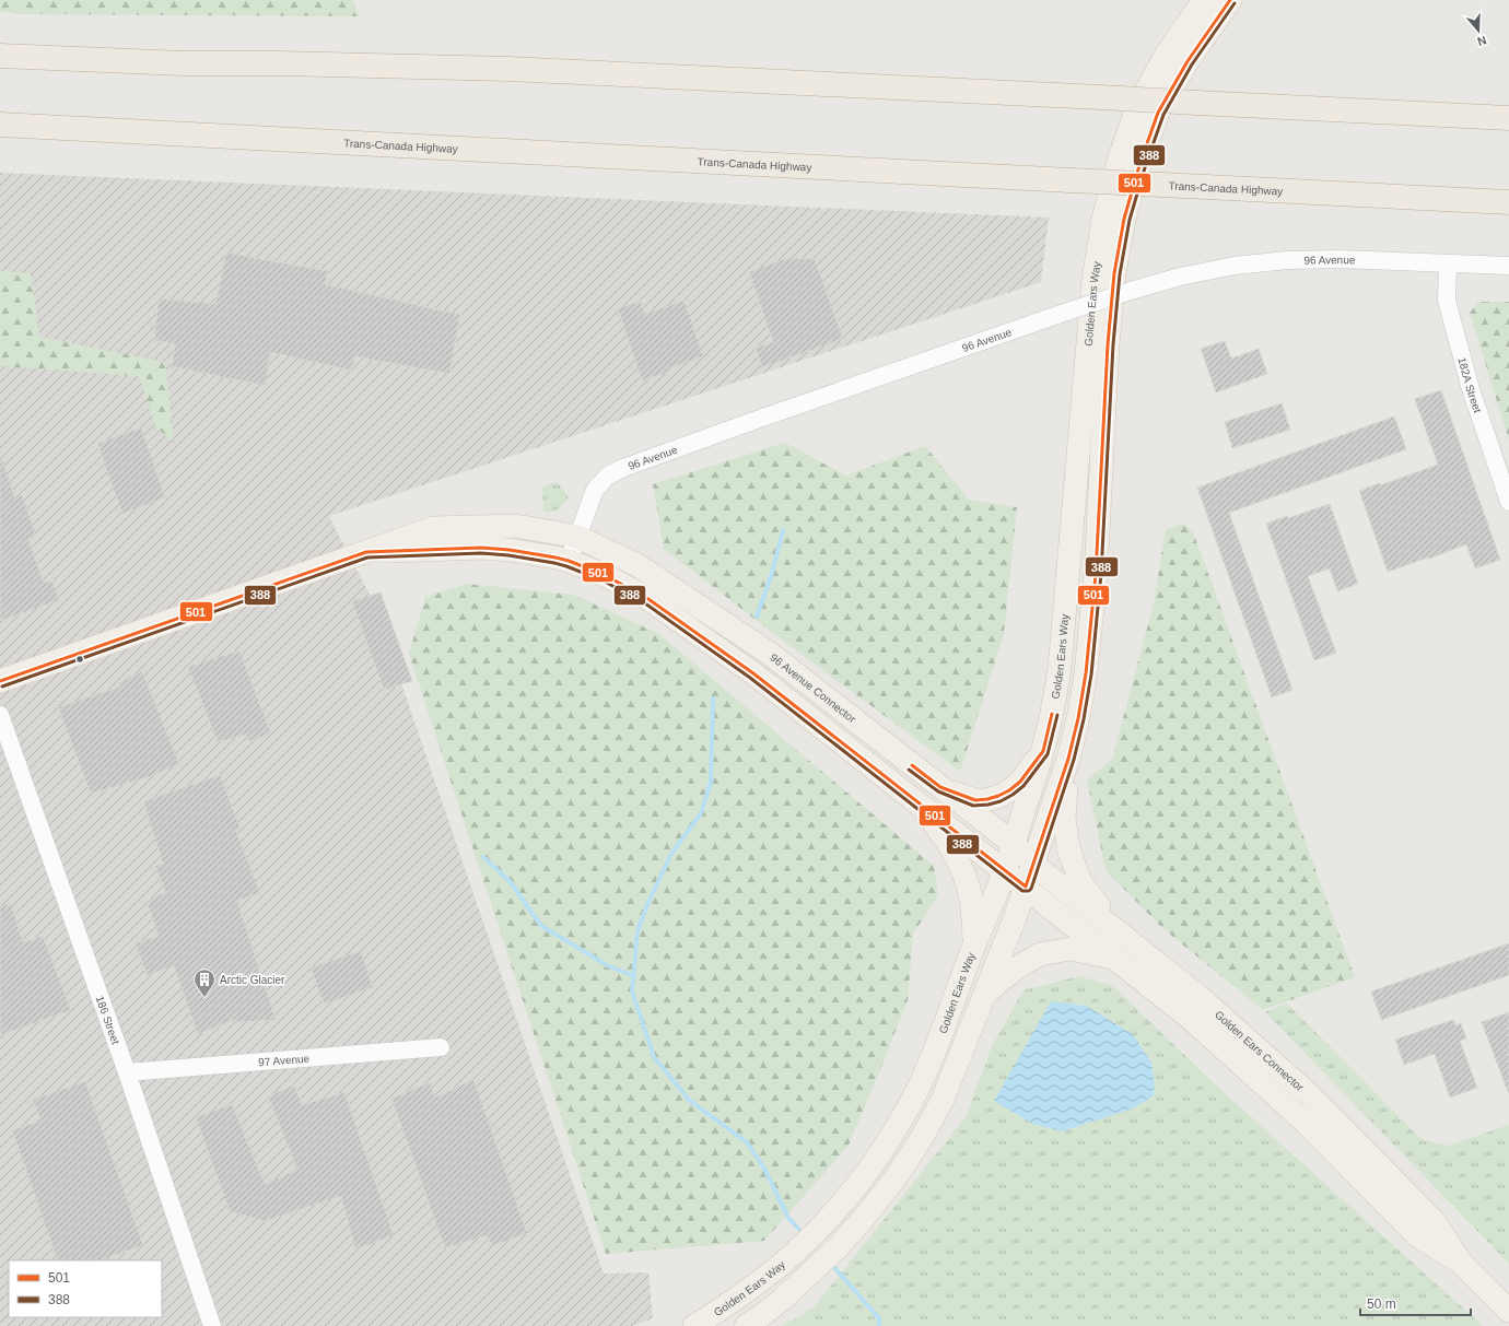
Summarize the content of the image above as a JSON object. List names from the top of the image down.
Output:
{
  "streets": {
    "highway": ["Trans-Canada Highway"],
    "main road": ["Golden Ears Way", "96 Avenue Connector", "Golden Ears Connector"],
    "street": [
      "96 Avenue",
      "182A Street",
      "186 Street",
      "97 Avenue"
    ]
  },
  "crossings": [
    ["96 Avenue", "182A Street"],
    ["96 Avenue", "96 Avenue Connector"],
    ["Golden Ears Way", "96 Avenue Connector"],
    ["Golden Ears Way", "Golden Ears Connector"],
    ["96 Avenue Connector", "Golden Ears Connector"],
    ["186 Street", "97 Avenue"]
  ],
  "places": {
    "building": ["Arctic Glacier"]
  },
  "lines": ["transit line 501", "transit line 388"],
  "legend": ["501", "388"],
  "scale_bar": "50 m",
  "north": "bottom"
}
